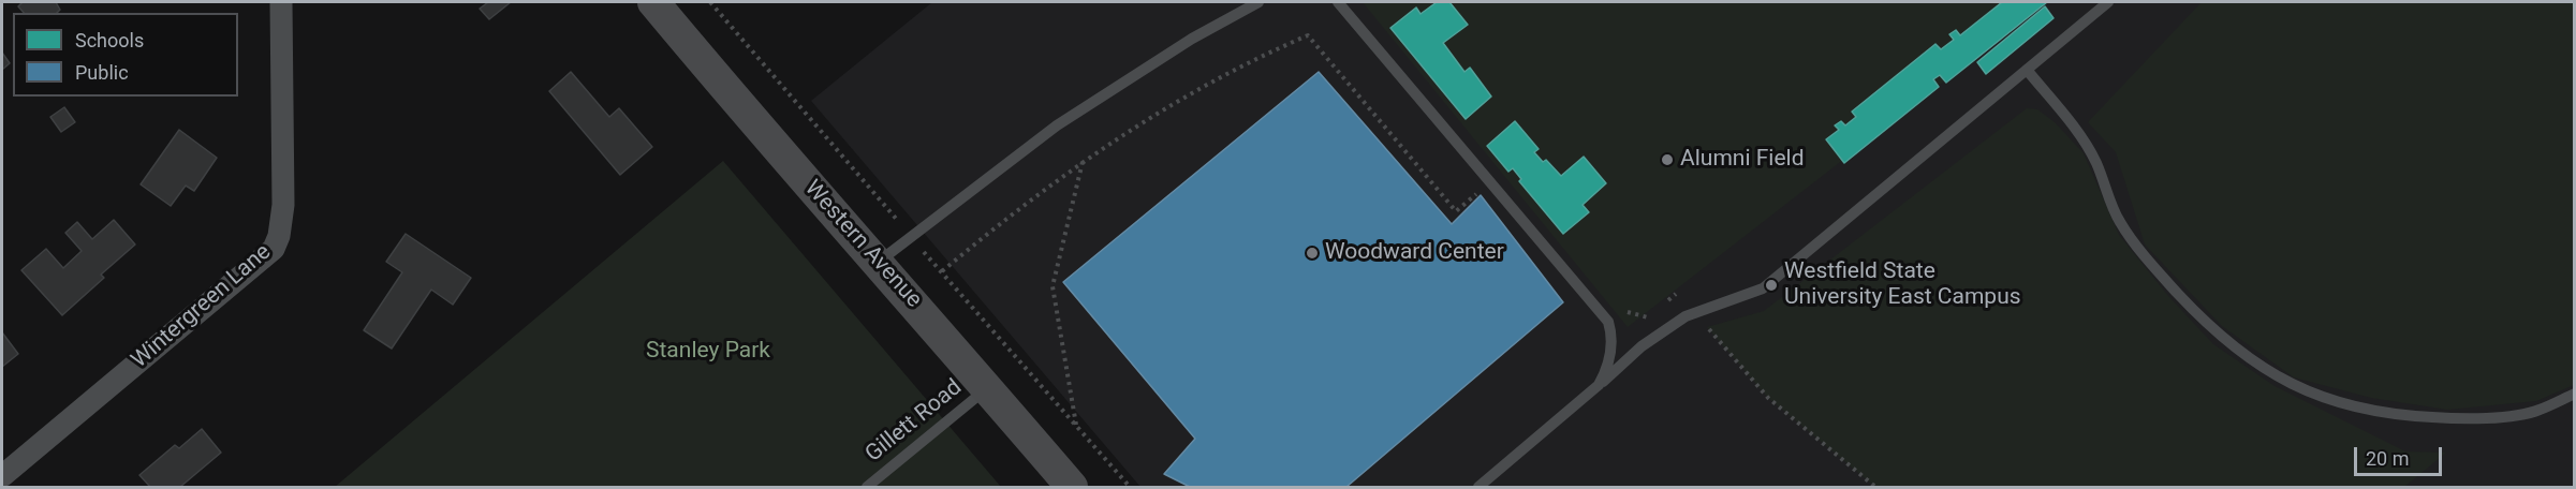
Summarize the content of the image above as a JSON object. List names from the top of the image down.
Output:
{
  "streets": {
    "main road": ["Western Avenue"],
    "street": ["Wintergreen Lane"],
    "lane": ["Gillett Road"]
  },
  "crossings": [
    ["Western Avenue", "Gillett Road"]
  ],
  "parks": ["Stanley Park"],
  "places": ["Alumni Field", "Woodward Center", "Westfield State University East Campus"],
  "legend": ["Schools", "Public"],
  "scale_bar": "20 m"
}
